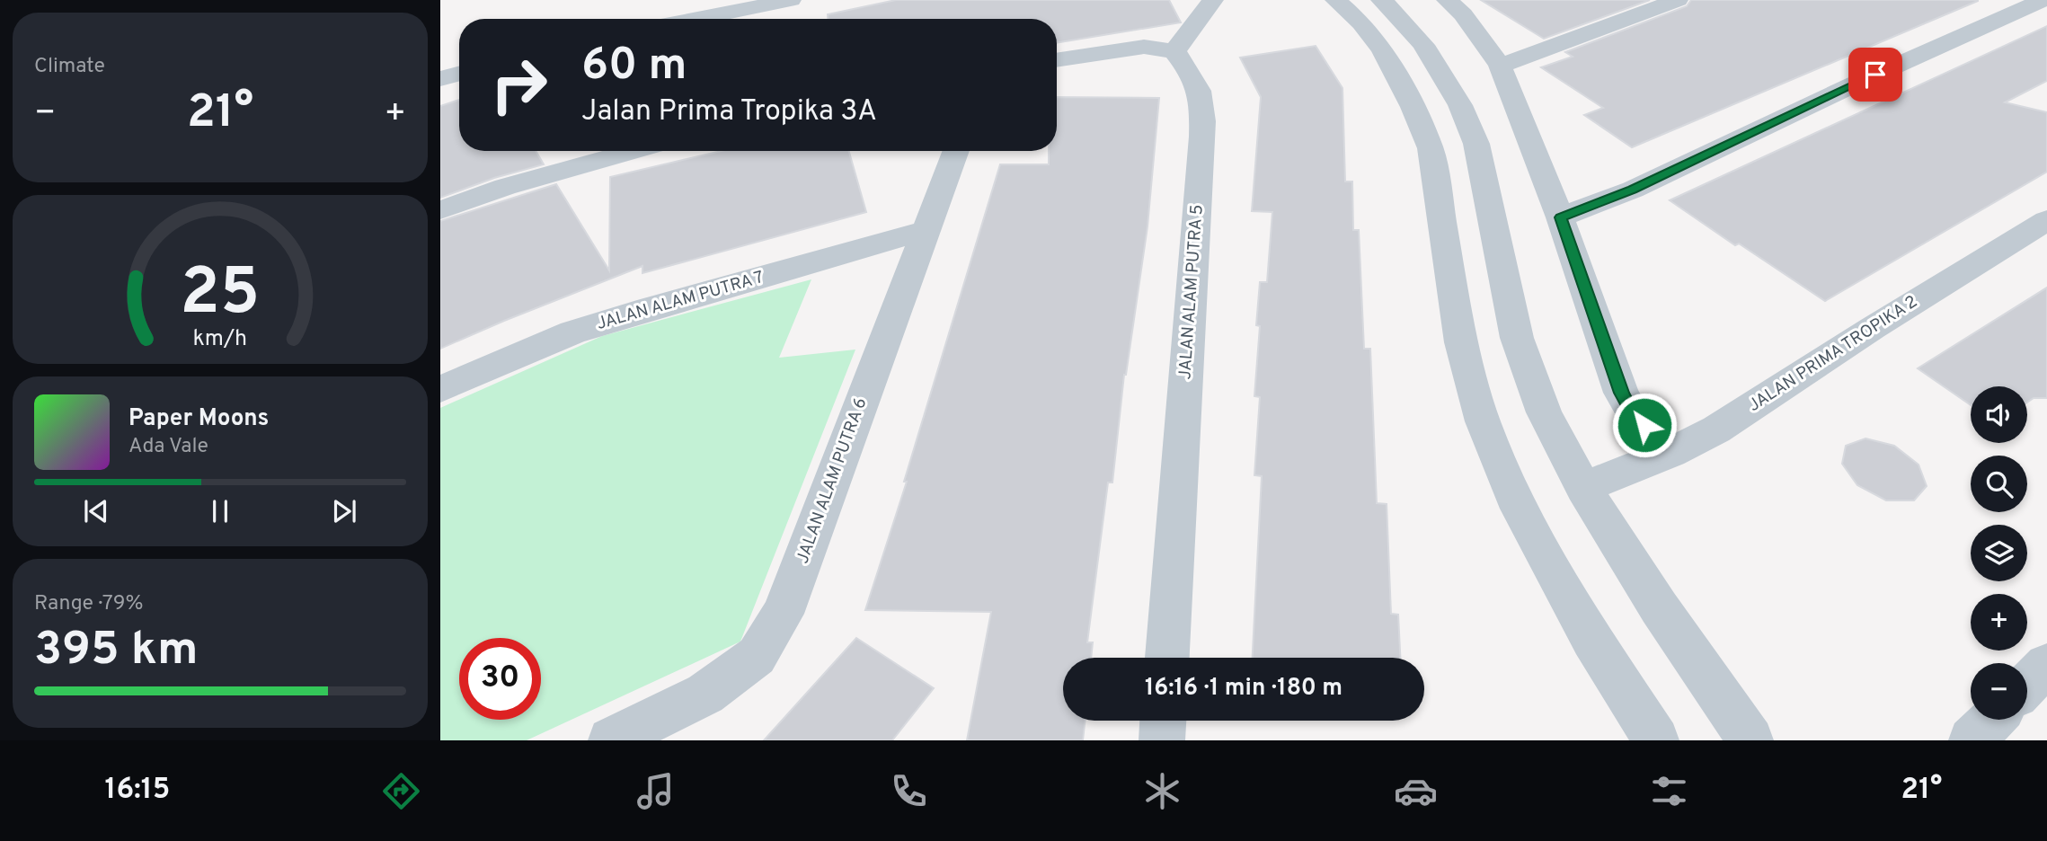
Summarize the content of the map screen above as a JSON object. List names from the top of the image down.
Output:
{
  "streets": {
    "street": [
      "JALAN ALAM PUTRA 5",
      "JALAN ALAM PUTRA 7",
      "JALAN PRIMA TROPIKA 2",
      "JALAN ALAM PUTRA 6"
    ]
  },
  "crossings": [
    ["JALAN ALAM PUTRA 7", "JALAN ALAM PUTRA 6"]
  ],
  "page": {
    "tile": [
      "Climate",
      ["Range · 79%", "395 km"]
    ],
    "turn": ["60 m", "Jalan Prima Tropika 3A"],
    "heat": ["−", "21°", "+"],
    "map_buttons": ["+", "−"],
    "song": ["Paper Moons", "Ada Vale"],
    "limit": "30",
    "trip": "16:16 · 1 min · 180 m",
    "tabs": ["16:15", "21°"],
    "gauge": ["25", "km/h"]
  }
}
